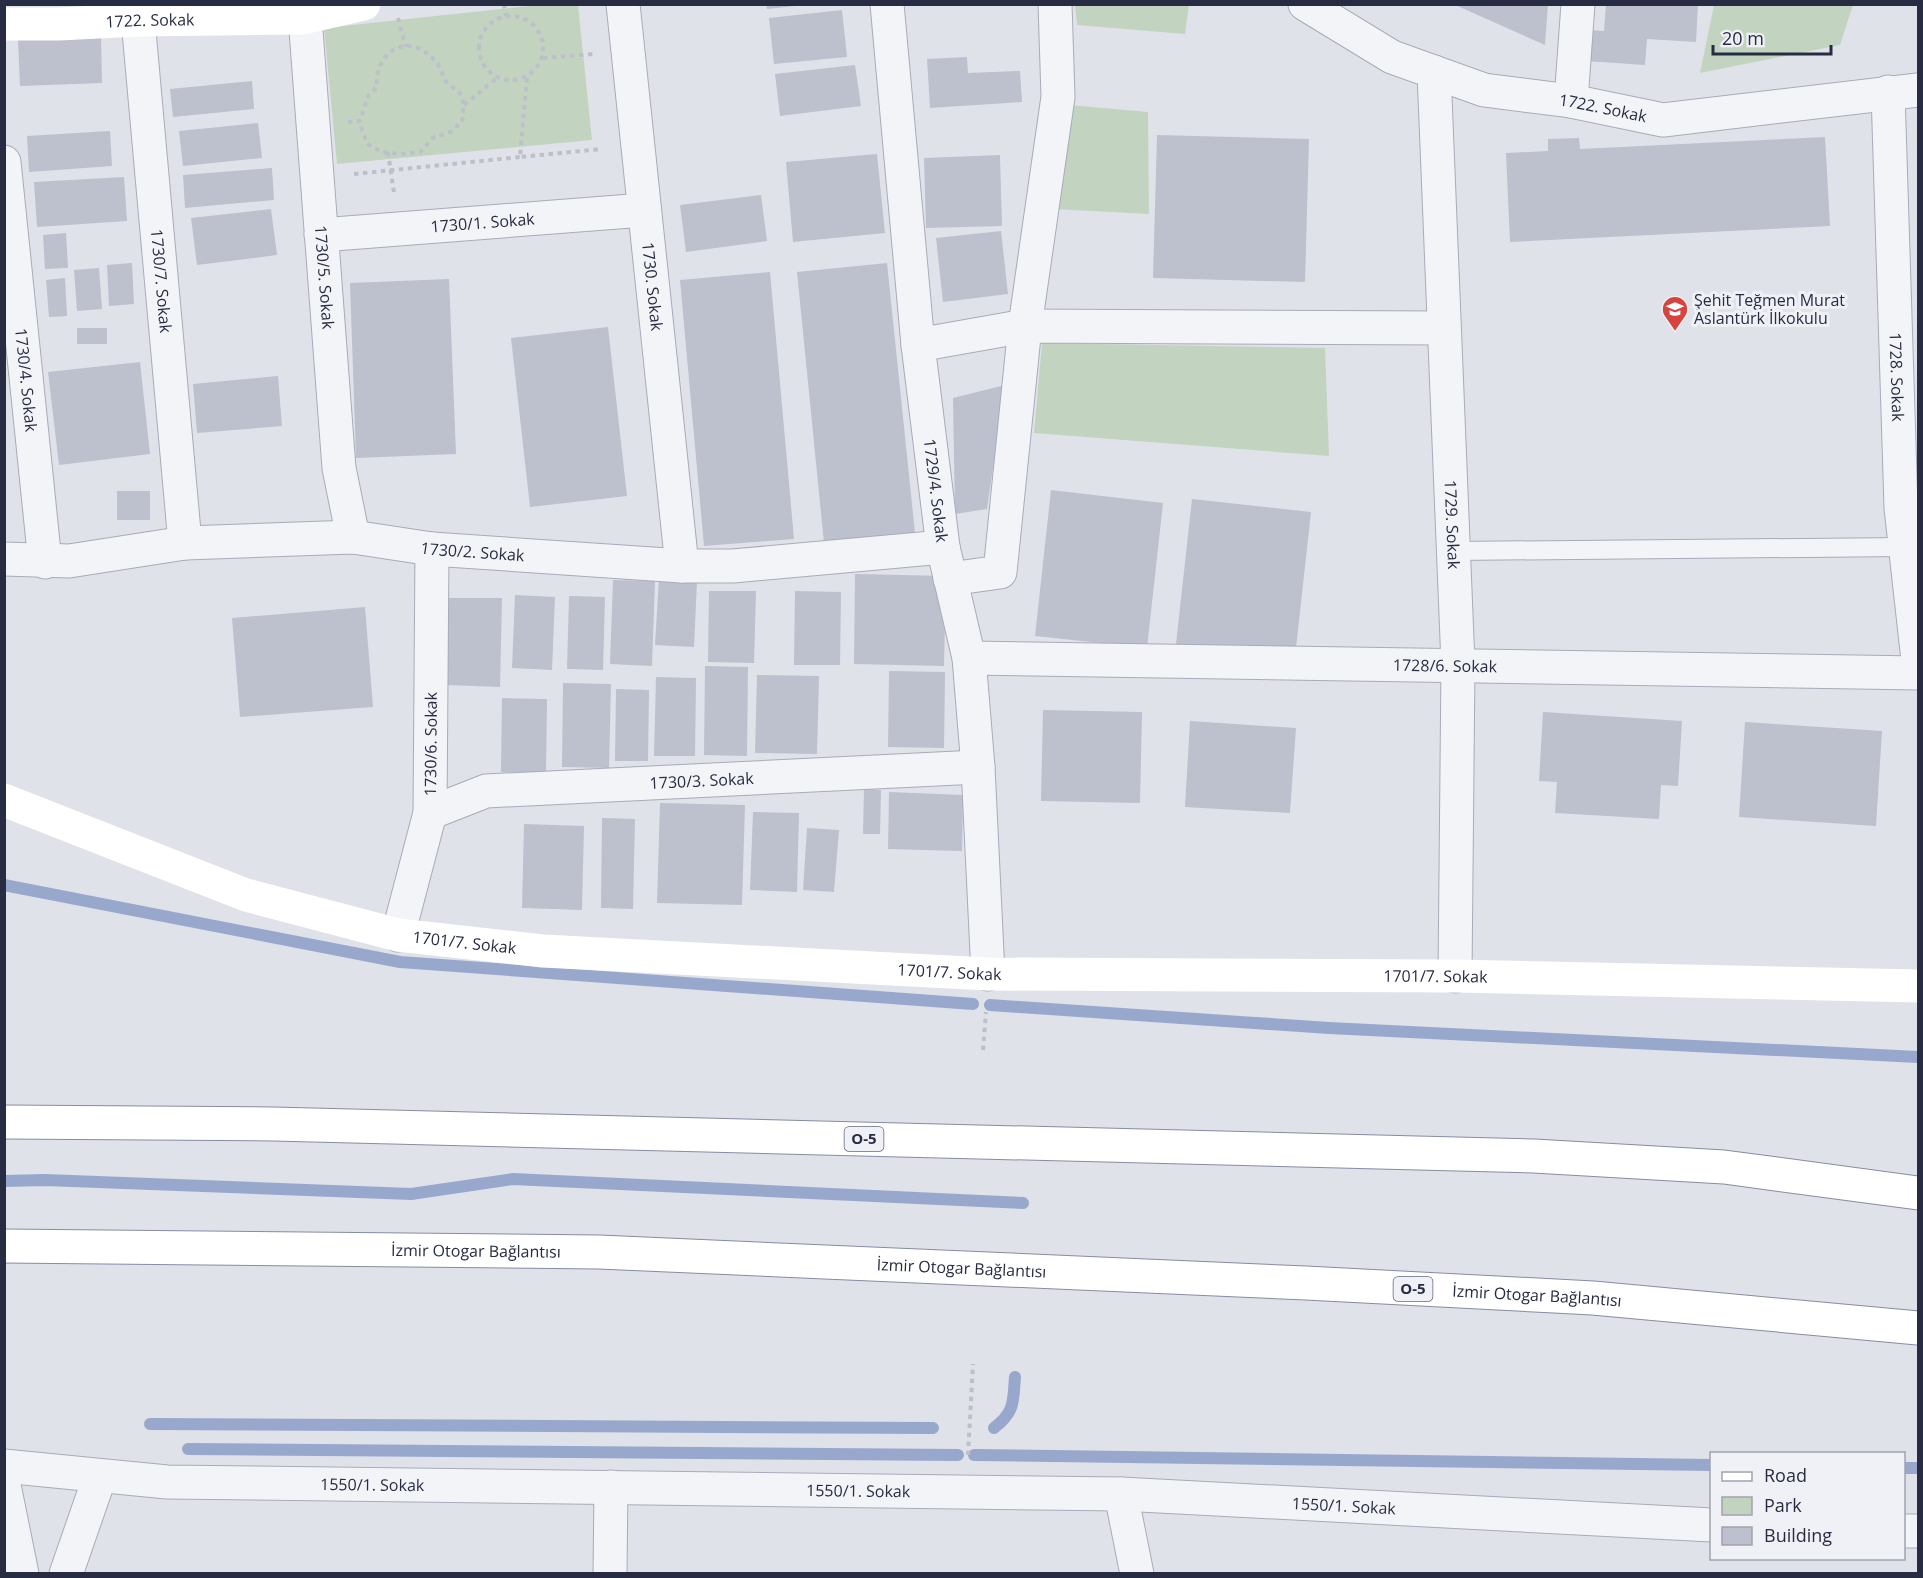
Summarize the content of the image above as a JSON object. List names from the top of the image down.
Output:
{
  "streets": {
    "main road": [
      "1722. Sokak",
      "1701/7. Sokak",
      "O-5",
      "İzmir Otogar Bağlantısı"
    ],
    "street": [
      "1730/1. Sokak",
      "1730/5. Sokak",
      "1730/7. Sokak",
      "1730. Sokak",
      "1728. Sokak",
      "1730/4. Sokak",
      "1729/4. Sokak",
      "1729. Sokak",
      "1730/2. Sokak",
      "1728/6. Sokak",
      "1730/6. Sokak",
      "1730/3. Sokak",
      "1550/1. Sokak"
    ]
  },
  "crossings": [
    ["1722. Sokak", "1730/5. Sokak"],
    ["1722. Sokak", "1730/7. Sokak"],
    ["1722. Sokak", "1728. Sokak"],
    ["1722. Sokak", "1729. Sokak"],
    ["1730/1. Sokak", "1730/5. Sokak"],
    ["1730/1. Sokak", "1730. Sokak"],
    ["1730/5. Sokak", "1730/2. Sokak"],
    ["1730/7. Sokak", "1730/2. Sokak"],
    ["1730. Sokak", "1730/2. Sokak"],
    ["1730/4. Sokak", "1730/2. Sokak"],
    ["1729/4. Sokak", "1730/2. Sokak"],
    ["1729/4. Sokak", "1728/6. Sokak"],
    ["1729/4. Sokak", "1730/3. Sokak"],
    ["1729/4. Sokak", "1701/7. Sokak"],
    ["1729. Sokak", "1728/6. Sokak"],
    ["1729. Sokak", "1701/7. Sokak"],
    ["1730/2. Sokak", "1730/6. Sokak"],
    ["1730/6. Sokak", "1730/3. Sokak"],
    ["1730/6. Sokak", "1701/7. Sokak"]
  ],
  "places": {
    "school or university": ["Şehit Teğmen Murat Aslantürk İlkokulu"]
  },
  "legend": ["Road", "Park", "Building"],
  "scale_bar": "20 m"
}
